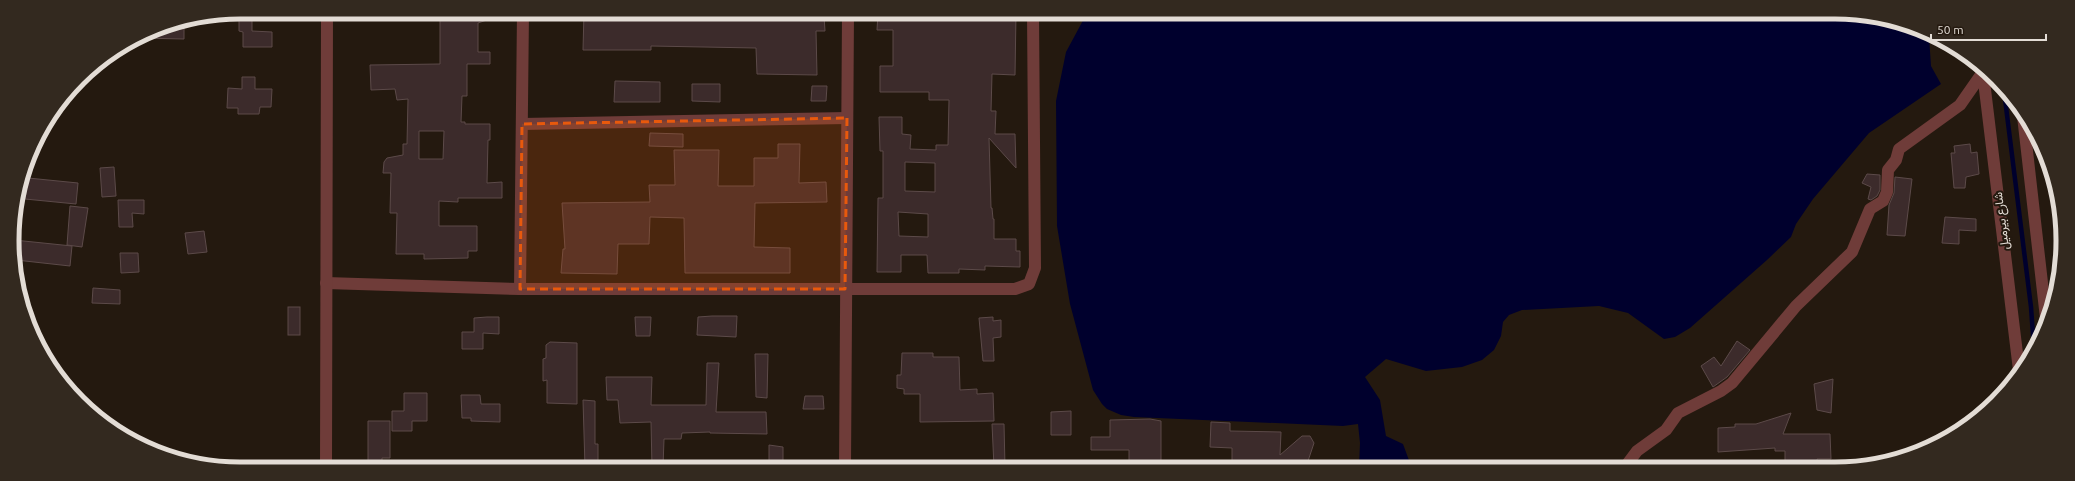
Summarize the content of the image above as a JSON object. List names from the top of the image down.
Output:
{
  "streets": {
    "street": ["شارع بيرميل"]
  },
  "scale_bar": "50 m"
}
